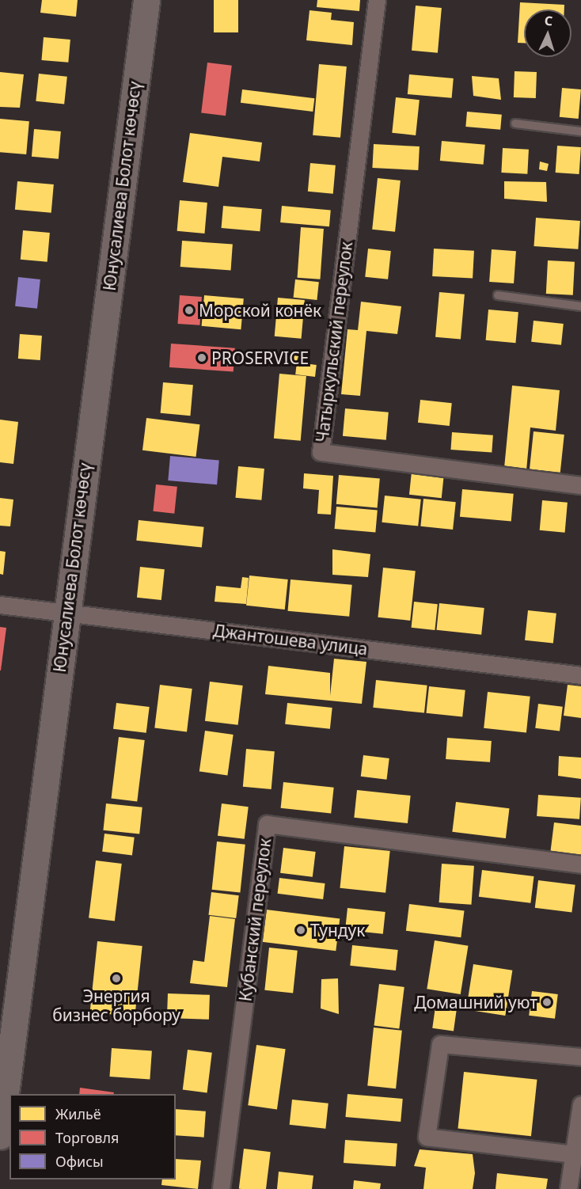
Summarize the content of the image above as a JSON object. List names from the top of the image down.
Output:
{
  "streets": {
    "main road": ["Юнусалиева Болот көчөсү"],
    "street": ["Чатыркульский переулок", "Джантошева улица", "Кубанский переулок"]
  },
  "crossings": [
    ["Юнусалиева Болот көчөсү", "Джантошева улица"]
  ],
  "places": [
    "Морской конёк",
    "PROSERVICE",
    "Тундук",
    "Энергия бизнес борбору",
    "Домашний уют"
  ],
  "legend": ["Жильё", "Торговля", "Офисы"],
  "north": "top"
}
